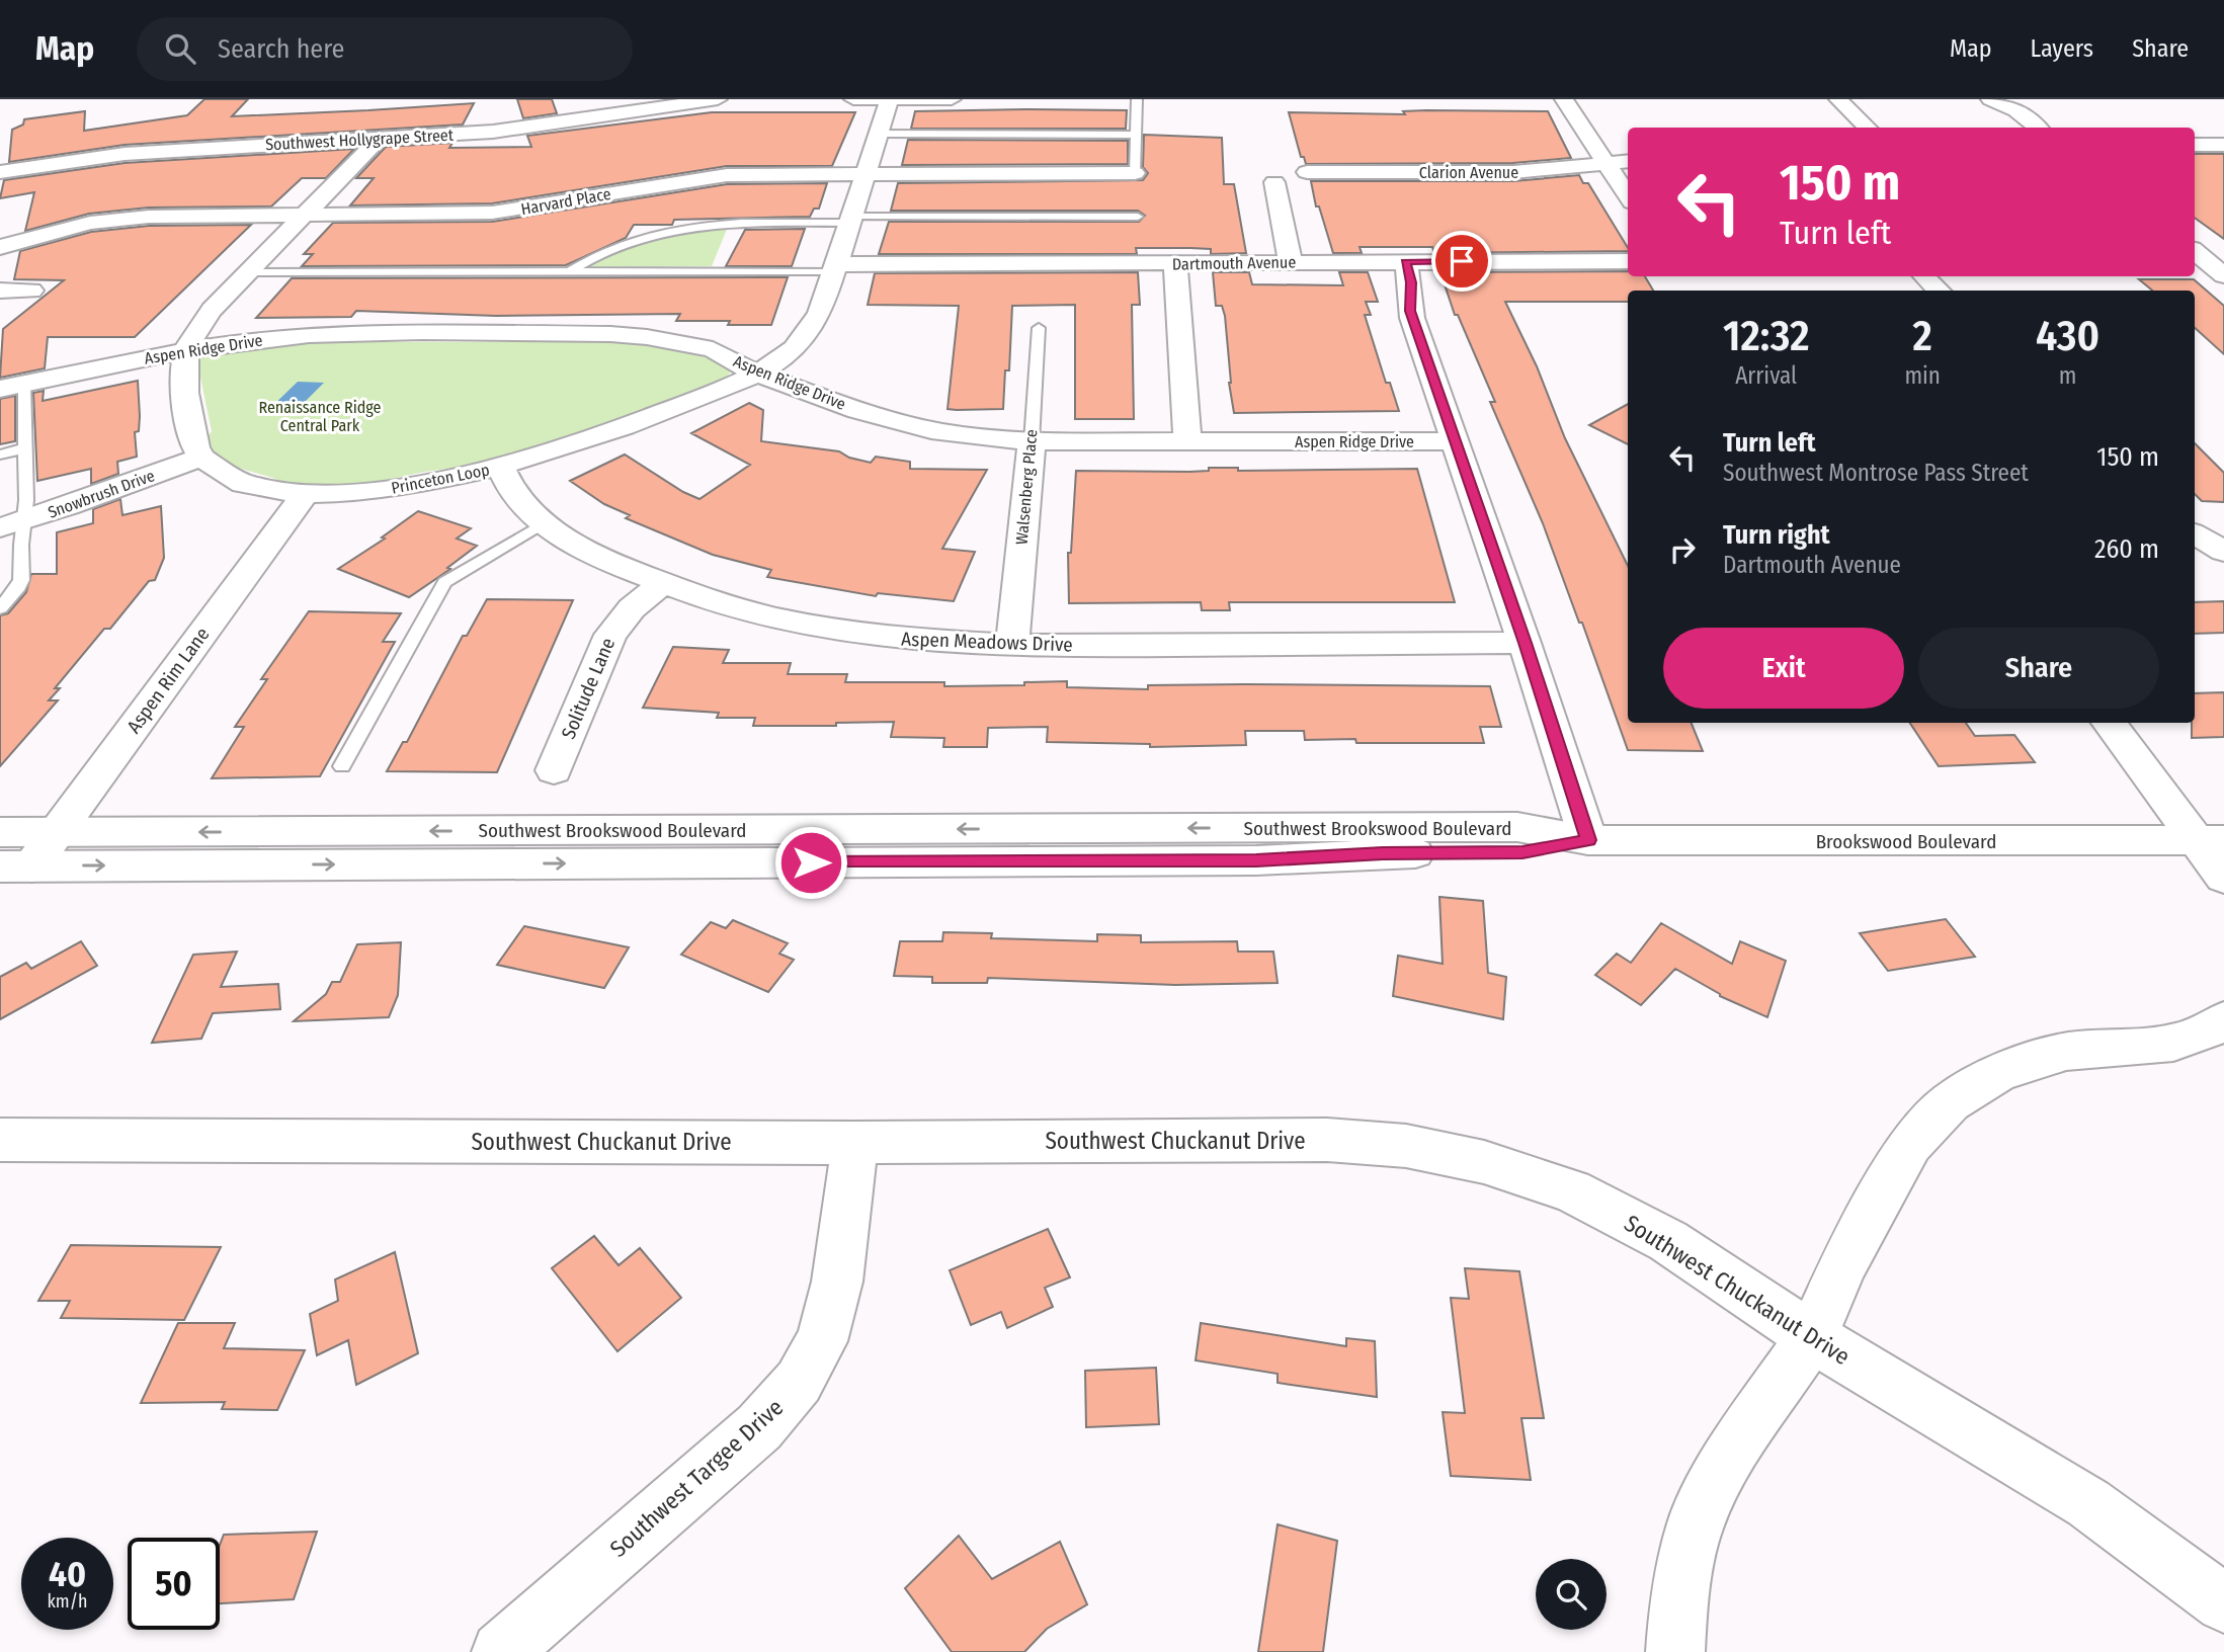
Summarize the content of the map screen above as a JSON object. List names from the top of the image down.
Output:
{
  "streets": {
    "street": [
      "Southwest Hollygrape Street",
      "Clarion Avenue",
      "Harvard Place",
      "Dartmouth Avenue",
      "Aspen Ridge Drive",
      "Princeton Loop",
      "Walsenberg Place",
      "Snowbrush Drive",
      "Aspen Meadows Drive",
      "Aspen Rim Lane",
      "Solitude Lane",
      "Southwest Brookswood Boulevard",
      "Brookswood Boulevard",
      "Southwest Chuckanut Drive",
      "Southwest Targee Drive"
    ]
  },
  "crossings": [
    ["Harvard Place", "Princeton Loop"],
    ["Dartmouth Avenue", "Princeton Loop"],
    ["Aspen Ridge Drive", "Princeton Loop"],
    ["Aspen Ridge Drive", "Walsenberg Place"],
    ["Princeton Loop", "Snowbrush Drive"],
    ["Princeton Loop", "Aspen Meadows Drive"],
    ["Princeton Loop", "Aspen Rim Lane"],
    ["Walsenberg Place", "Aspen Meadows Drive"],
    ["Aspen Meadows Drive", "Solitude Lane"],
    ["Aspen Rim Lane", "Southwest Brookswood Boulevard"],
    ["Southwest Brookswood Boulevard", "Brookswood Boulevard"],
    ["Southwest Chuckanut Drive", "Southwest Targee Drive"]
  ],
  "parks": ["Renaissance Ridge Central Park"],
  "page": {
    "header": "Map",
    "search": "Search here",
    "nav": ["Map", "Layers", "Share"],
    "turn": ["150 m", "Turn left"],
    "eta": [
      "12:32",
      "Arrival",
      "2",
      "min",
      "430",
      "m"
    ],
    "list": [
      {
        "name": "Turn left",
        "note": "Southwest Montrose Pass Street",
        "value": "150 m"
      },
      {
        "name": "Turn right",
        "note": "Dartmouth Avenue",
        "value": "260 m"
      }
    ],
    "buttons": ["Exit", "Share"],
    "speed": "40 km/h",
    "limit": "50"
  }
}
